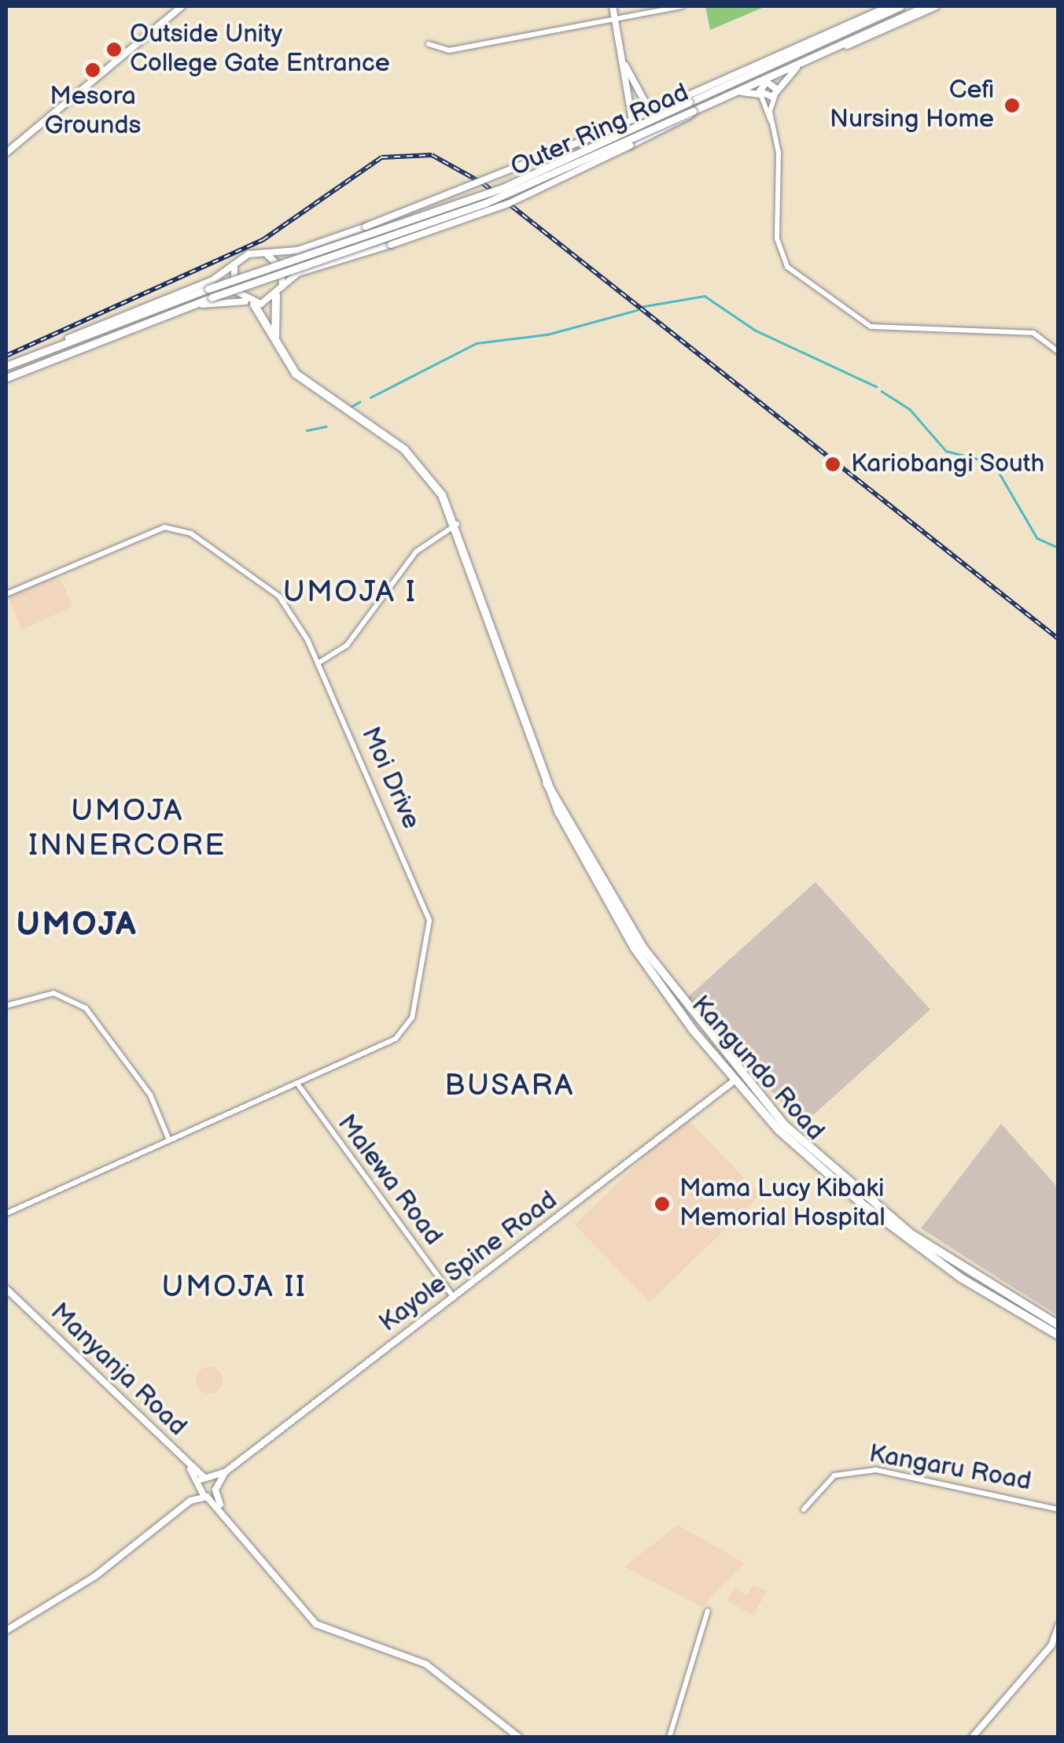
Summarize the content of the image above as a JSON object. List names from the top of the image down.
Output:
{
  "streets": {
    "highway": ["Kangundo Road"],
    "main road": ["Outer Ring Road", "Kayole Spine Road", "Manyanja Road"],
    "street": ["Moi Drive", "Malewa Road", "Kangaru Road"]
  },
  "crossings": [
    ["Outer Ring Road", "Kangundo Road"],
    ["Moi Drive", "Malewa Road"],
    ["Kangundo Road", "Kayole Spine Road"],
    ["Malewa Road", "Kayole Spine Road"]
  ],
  "districts": [
    "UMOJA I",
    "UMOJA INNERCORE",
    "UMOJA",
    "BUSARA",
    "UMOJA II"
  ],
  "places": [
    "Outside Unity College Gate Entrance",
    "Mesora Grounds",
    "Cefi Nursing Home",
    "Kariobangi South",
    "Mama Lucy Kibaki Memorial Hospital"
  ]
}
